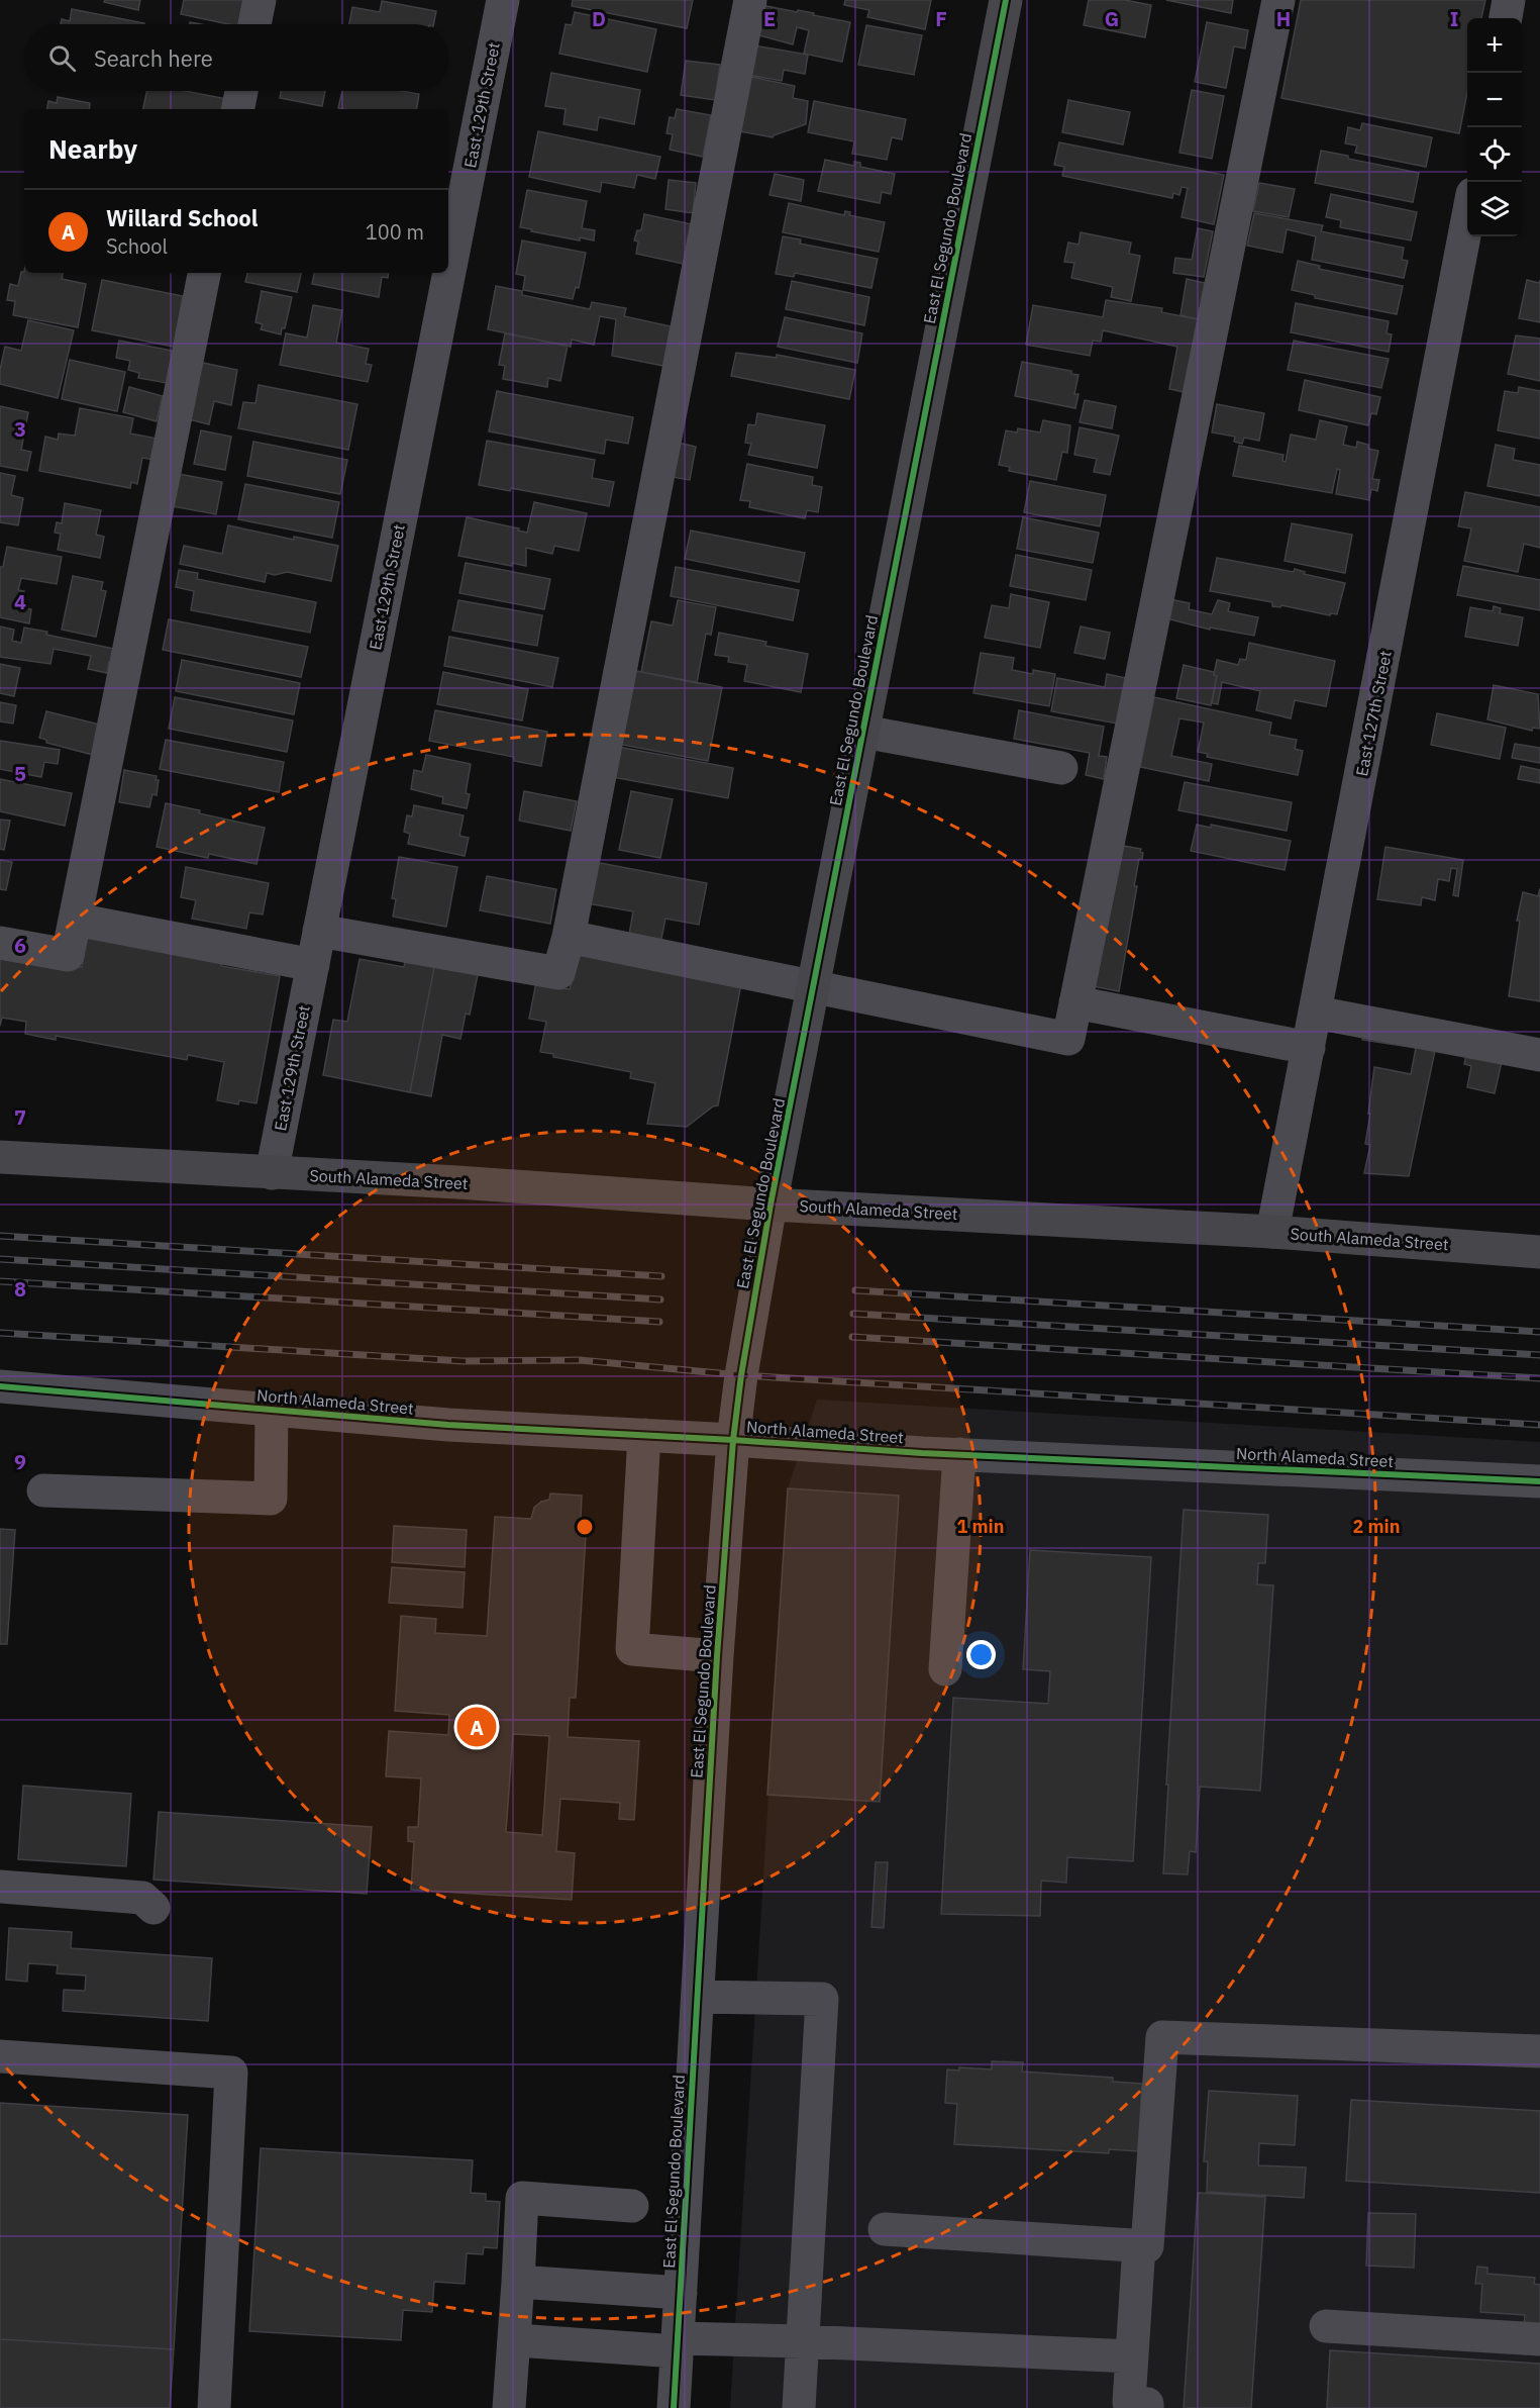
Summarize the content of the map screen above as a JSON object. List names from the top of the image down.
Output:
{
  "streets": {
    "main road": ["East El Segundo Boulevard", "South Alameda Street"],
    "street": ["East 129th Street", "East 127th Street", "North Alameda Street"]
  },
  "crossings": [
    ["East 129th Street", "South Alameda Street"],
    ["East El Segundo Boulevard", "South Alameda Street"],
    ["East El Segundo Boulevard", "North Alameda Street"],
    ["East 127th Street", "South Alameda Street"]
  ],
  "page": {
    "map_buttons": ["+", "−"],
    "search": "Search here",
    "heading": "Nearby",
    "list": [
      {
        "mark": "A",
        "name": "Willard School",
        "note": "School",
        "value": "100 m"
      }
    ],
    "pins": "A"
  },
  "grid": {
    "columns": [
      "D",
      "E",
      "F",
      "G",
      "H",
      "I"
    ],
    "rows": [
      "3",
      "4",
      "5",
      "6",
      "7",
      "8",
      "9"
    ]
  },
  "rings": ["1 min", "2 min"]
}
